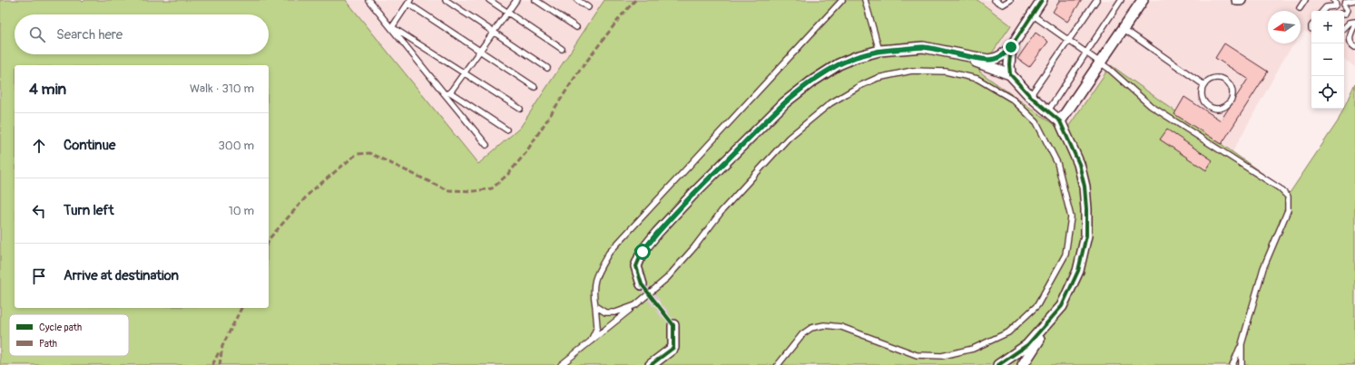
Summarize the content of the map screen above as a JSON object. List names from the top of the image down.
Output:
{
  "legend": ["Cycle path", "Path"],
  "north": "left",
  "page": {
    "map_buttons": ["+", "−"],
    "search": "Search here",
    "heading": ["4 min", "Walk · 310 m"],
    "list": [
      ["Continue", "300 m"],
      ["Turn left", "10 m"],
      "Arrive at destination"
    ]
  }
}
